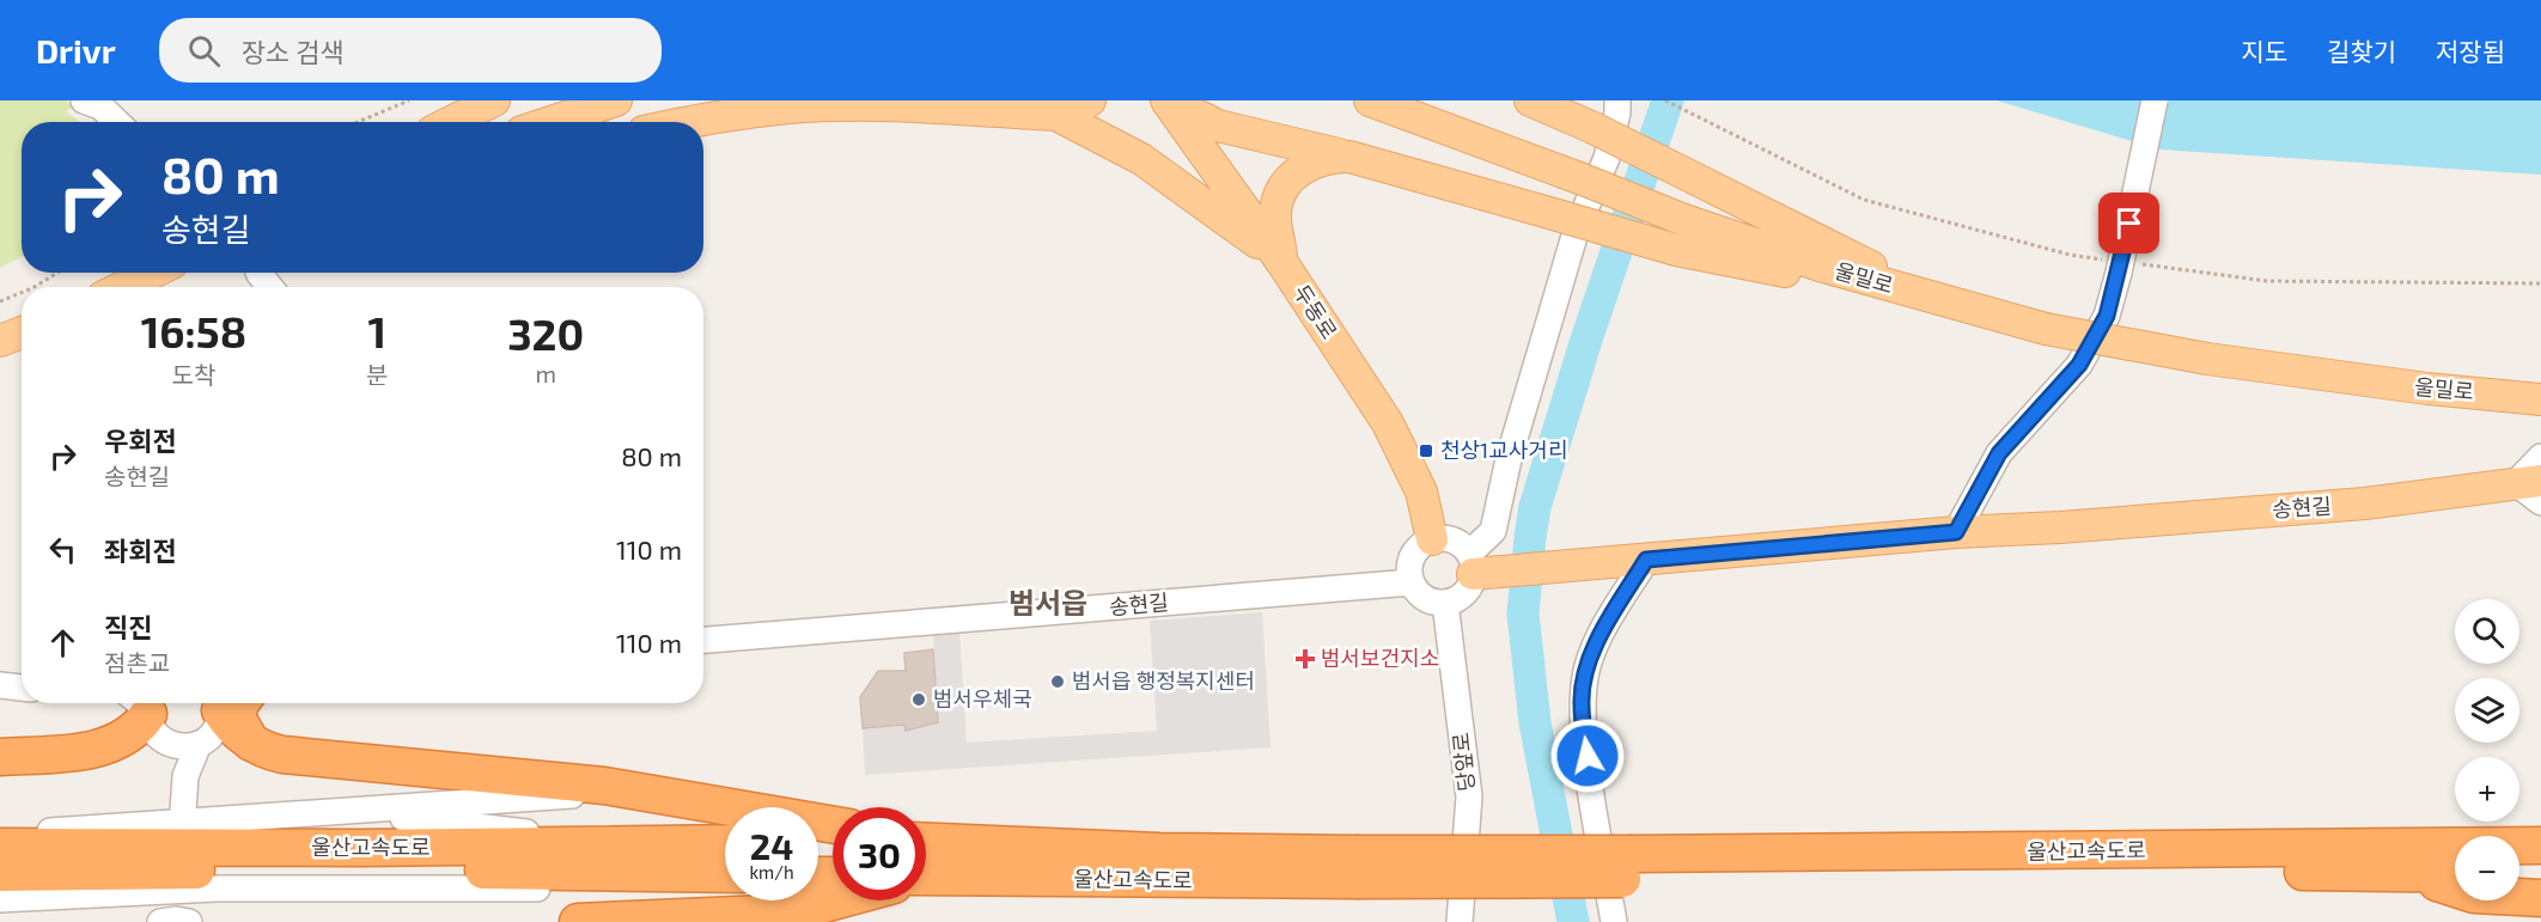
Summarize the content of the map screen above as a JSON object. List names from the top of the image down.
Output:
{
  "streets": {
    "highway": ["울산고속도로"],
    "main road": ["울밀로", "두동로", "송현길"],
    "street": ["당앞로"]
  },
  "crossings": [
    ["두동로", "송현길"],
    ["두동로", "당앞로"],
    ["송현길", "당앞로"]
  ],
  "districts": ["범서읍"],
  "places": {
    "transit": ["천상1교사거리"],
    "health": ["범서보건지소"],
    "other": ["범서읍 행정복지센터", "범서우체국"]
  },
  "page": {
    "header": "Drivr",
    "search": "장소 검색",
    "nav": ["지도", "길찾기", "저장됨"],
    "turn": ["80 m", "송현길"],
    "eta": [
      "16:58",
      "도착",
      "1",
      "분",
      "320",
      "m"
    ],
    "list": [
      {
        "name": "우회전",
        "note": "송현길",
        "value": "80 m"
      },
      {
        "name": "좌회전",
        "value": "110 m"
      },
      {
        "name": "직진",
        "note": "점촌교",
        "value": "110 m"
      }
    ],
    "map_buttons": ["+", "−"],
    "speed": "24 km/h",
    "limit": "30"
  }
}
